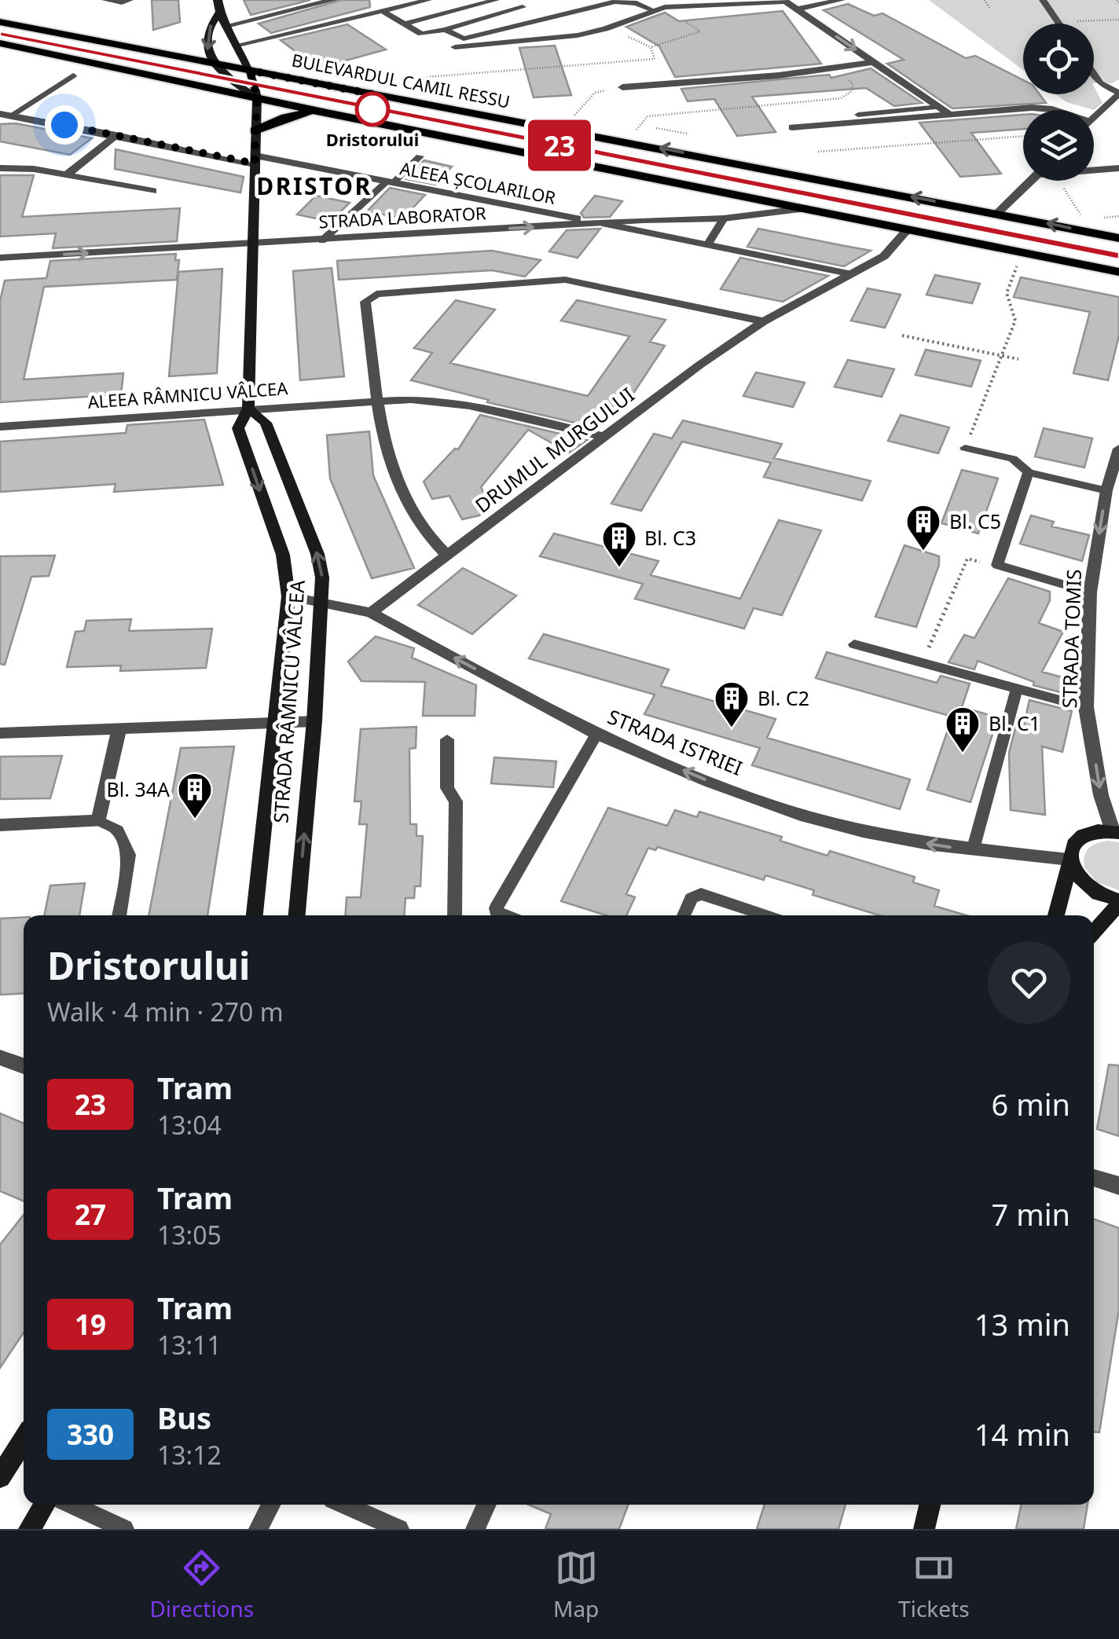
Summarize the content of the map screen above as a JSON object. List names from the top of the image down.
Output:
{
  "streets": {
    "main road": ["BULEVARDUL CAMIL RESSU"],
    "street": [
      "ALEEA ȘCOLARILOR",
      "STRADA LABORATOR",
      "ALEEA RÂMNICU VÂLCEA",
      "DRUMUL MURGULUI",
      "STRADA TOMIS",
      "STRADA RÂMNICU VÂLCEA",
      "STRADA ISTRIEI"
    ]
  },
  "crossings": [
    ["BULEVARDUL CAMIL RESSU", "STRADA RÂMNICU VÂLCEA"],
    ["ALEEA ȘCOLARILOR", "STRADA LABORATOR"],
    ["ALEEA ȘCOLARILOR", "STRADA RÂMNICU VÂLCEA"],
    ["STRADA LABORATOR", "STRADA RÂMNICU VÂLCEA"],
    ["ALEEA RÂMNICU VÂLCEA", "DRUMUL MURGULUI"],
    ["ALEEA RÂMNICU VÂLCEA", "STRADA RÂMNICU VÂLCEA"],
    ["DRUMUL MURGULUI", "STRADA ISTRIEI"],
    ["STRADA RÂMNICU VÂLCEA", "STRADA ISTRIEI"]
  ],
  "one_way": ["STRADA LABORATOR", "STRADA TOMIS", "STRADA ISTRIEI"],
  "districts": ["DRISTOR"],
  "places": {
    "other": ["Dristorului"],
    "building": [
      "Bl. C5",
      "Bl. C3",
      "Bl. C2",
      "Bl. C1",
      "Bl. 34A"
    ]
  },
  "lines": ["tram line 23"],
  "page": {
    "on_map": "23",
    "heading": ["Dristorului", "Walk · 4 min · 270 m"],
    "list": [
      {
        "mark": "23",
        "name": "Tram",
        "note": "13:04",
        "value": "6 min"
      },
      {
        "mark": "27",
        "name": "Tram",
        "note": "13:05",
        "value": "7 min"
      },
      {
        "mark": "19",
        "name": "Tram",
        "note": "13:11",
        "value": "13 min"
      },
      {
        "mark": "330",
        "name": "Bus",
        "note": "13:12",
        "value": "14 min"
      }
    ],
    "tabs": ["Directions", "Map", "Tickets"]
  }
}
